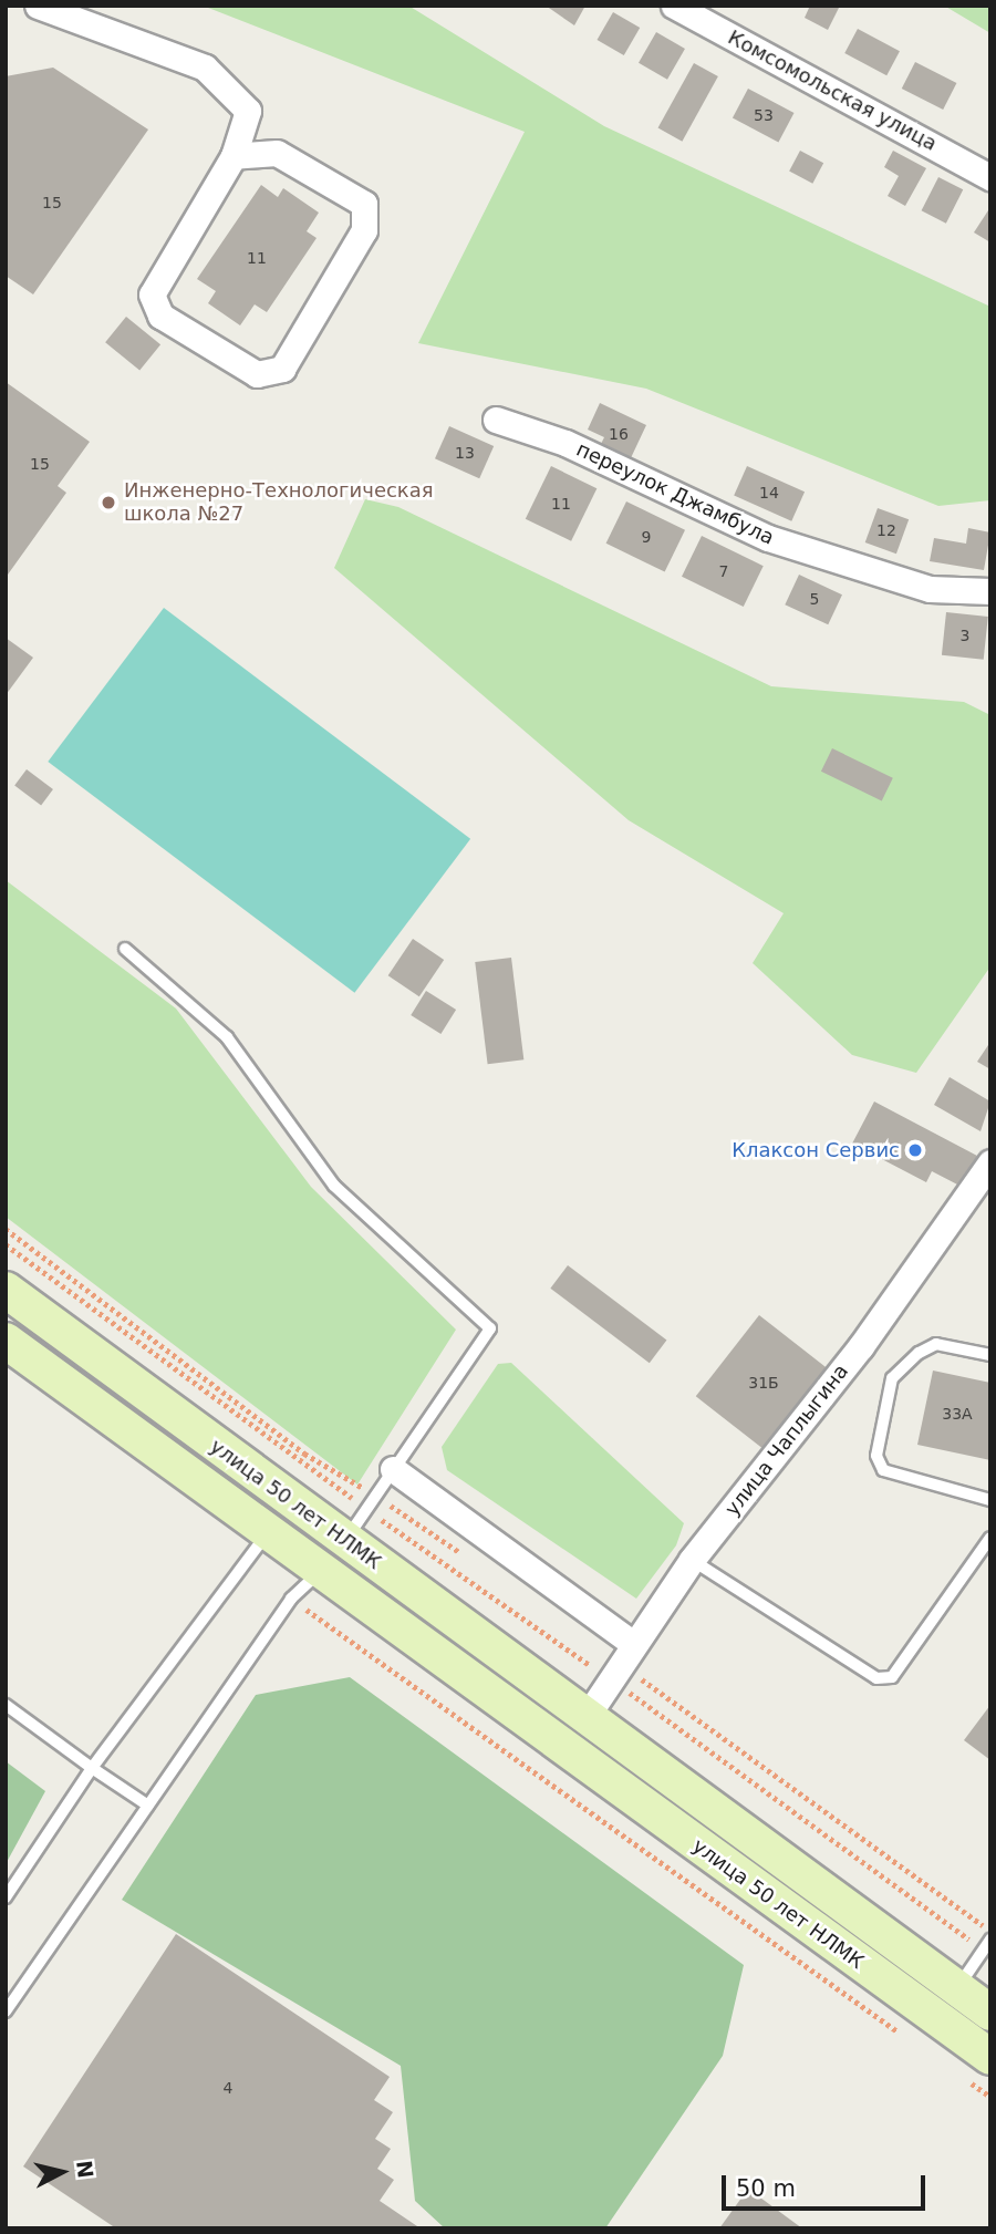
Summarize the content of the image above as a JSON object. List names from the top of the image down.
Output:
{
  "streets": {
    "main road": ["улица 50 лет НЛМК"],
    "street": ["Комсомольская улица", "переулок Джамбула", "улица Чаплыгина"]
  },
  "crossings": [
    ["улица Чаплыгина", "улица 50 лет НЛМК"]
  ],
  "places": ["Инженерно-Технологическая школа №27", "Клаксон Сервис"],
  "house_numbers": [
    "53",
    "15",
    "11",
    "16",
    "13",
    "15",
    "14",
    "11",
    "12",
    "9",
    "7",
    "5",
    "3",
    "31Б",
    "33А",
    "4"
  ],
  "scale_bar": "50 m",
  "north": "right"
}
